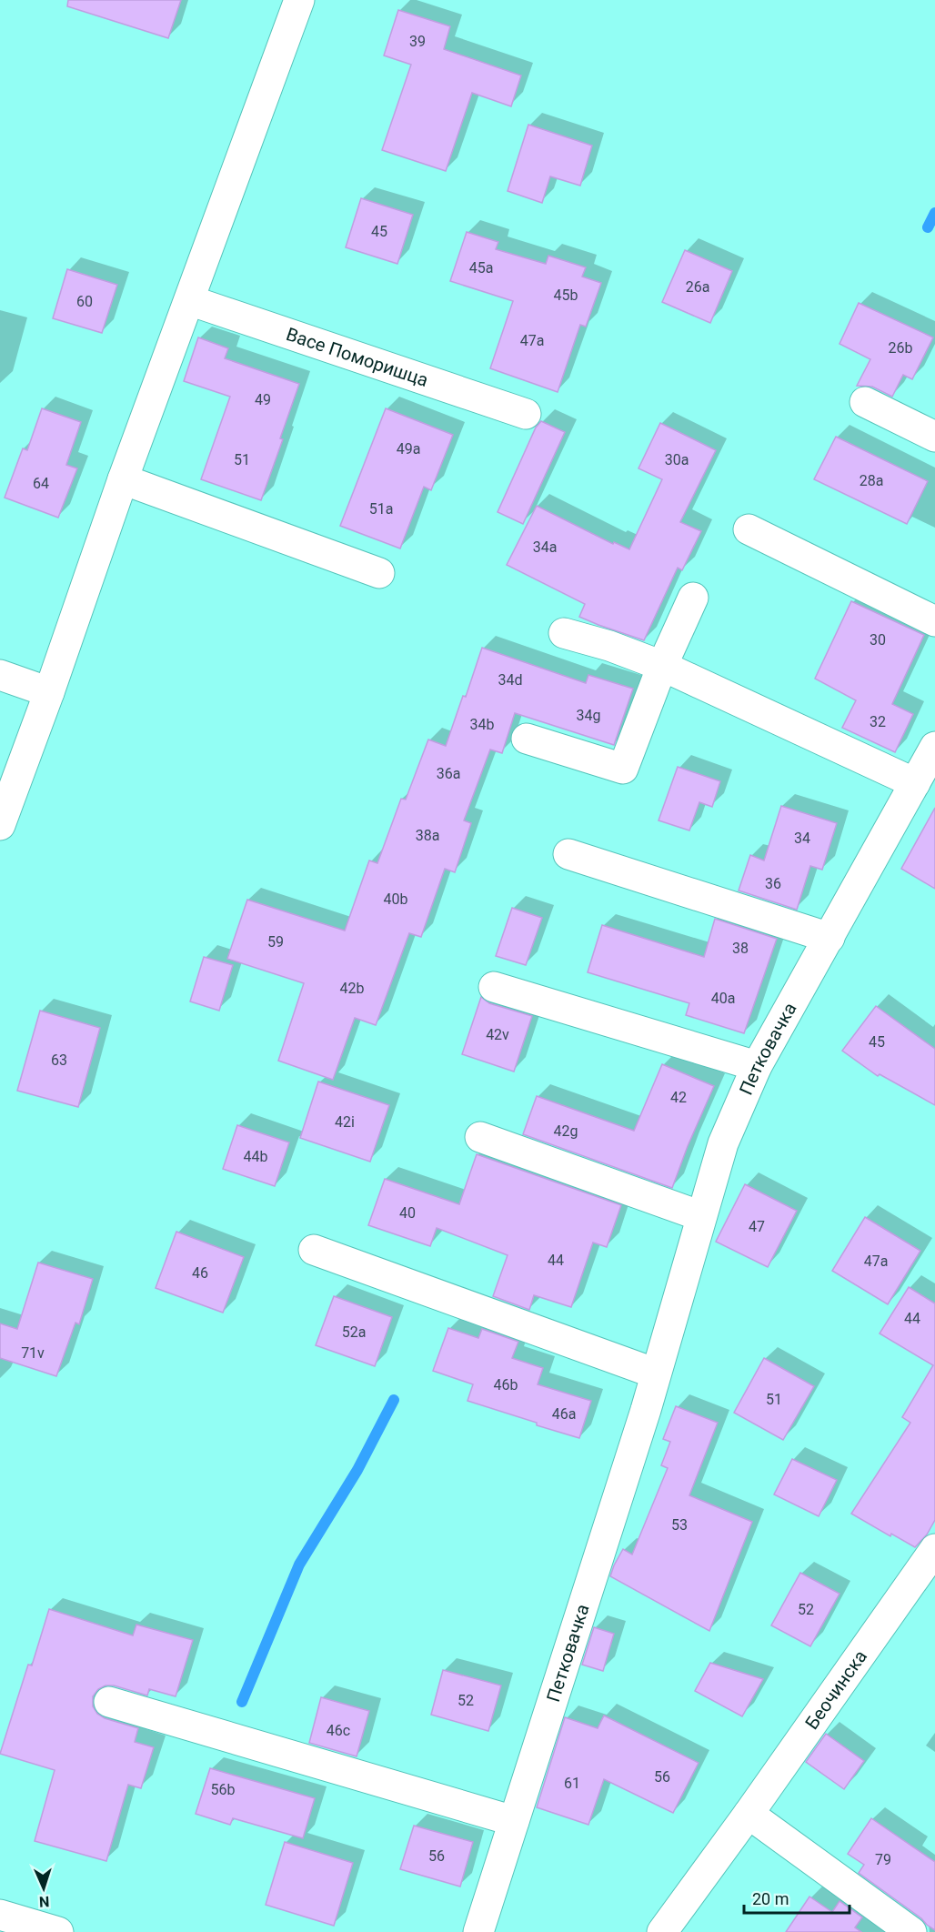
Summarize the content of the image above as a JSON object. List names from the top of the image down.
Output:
{
  "streets": {
    "street": ["Васе Поморишца", "Петковачка", "Беочинска"]
  },
  "house_numbers": [
    "39",
    "45",
    "45a",
    "26a",
    "45b",
    "60",
    "47a",
    "26b",
    "49",
    "49a",
    "51",
    "30a",
    "28a",
    "64",
    "51a",
    "34a",
    "30",
    "34d",
    "34g",
    "32",
    "34b",
    "36a",
    "38a",
    "34",
    "36",
    "40b",
    "59",
    "38",
    "42b",
    "40a",
    "42v",
    "45",
    "63",
    "42",
    "42i",
    "42g",
    "44b",
    "40",
    "47",
    "44",
    "47a",
    "46",
    "44",
    "52a",
    "71v",
    "46b",
    "51",
    "46a",
    "53",
    "52",
    "52",
    "46c",
    "56",
    "61",
    "56b",
    "56",
    "79"
  ],
  "scale_bar": "20 m",
  "north": "bottom"
}
